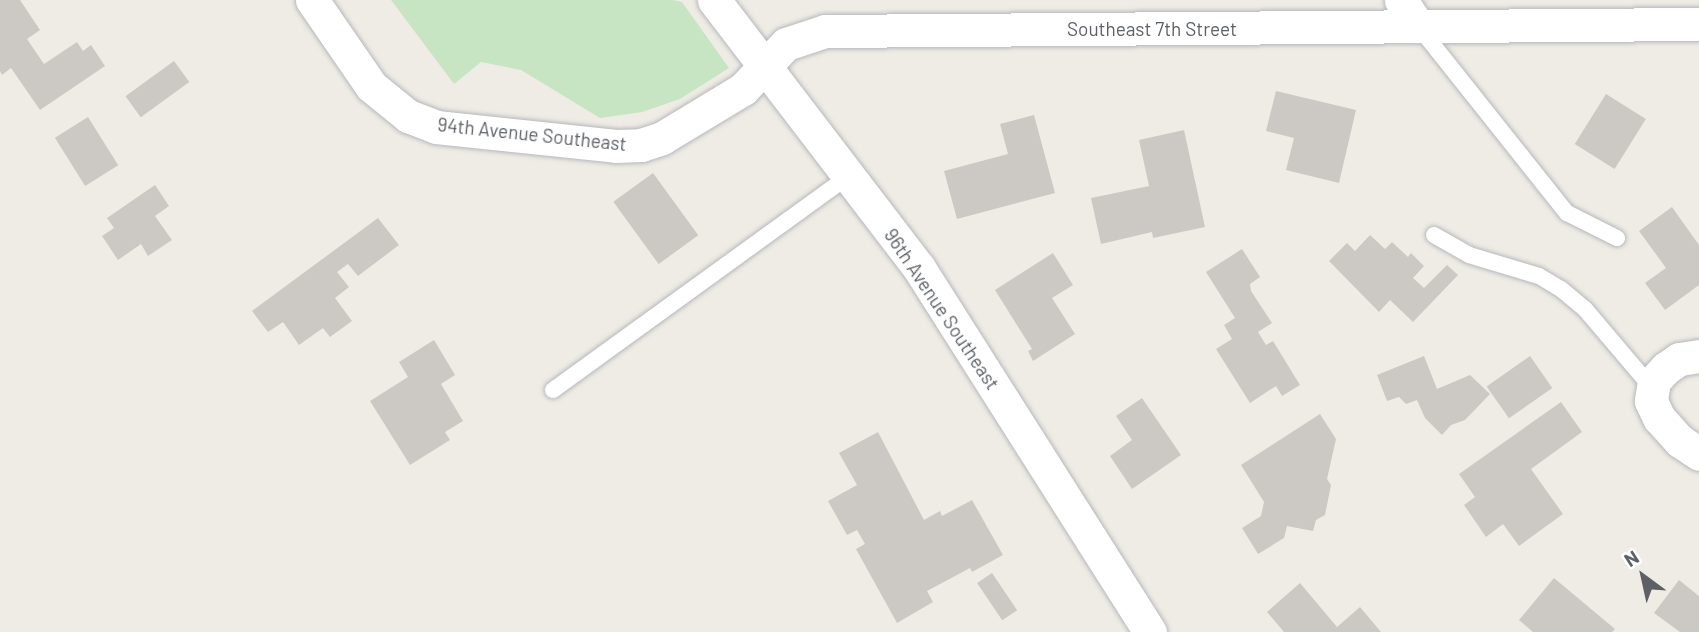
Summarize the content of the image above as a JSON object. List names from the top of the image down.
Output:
{
  "streets": {
    "street": ["Southeast 7th Street", "94th Avenue Southeast", "96th Avenue Southeast"]
  },
  "crossings": [
    ["Southeast 7th Street", "94th Avenue Southeast"],
    ["Southeast 7th Street", "96th Avenue Southeast"]
  ],
  "north": "top left"
}
